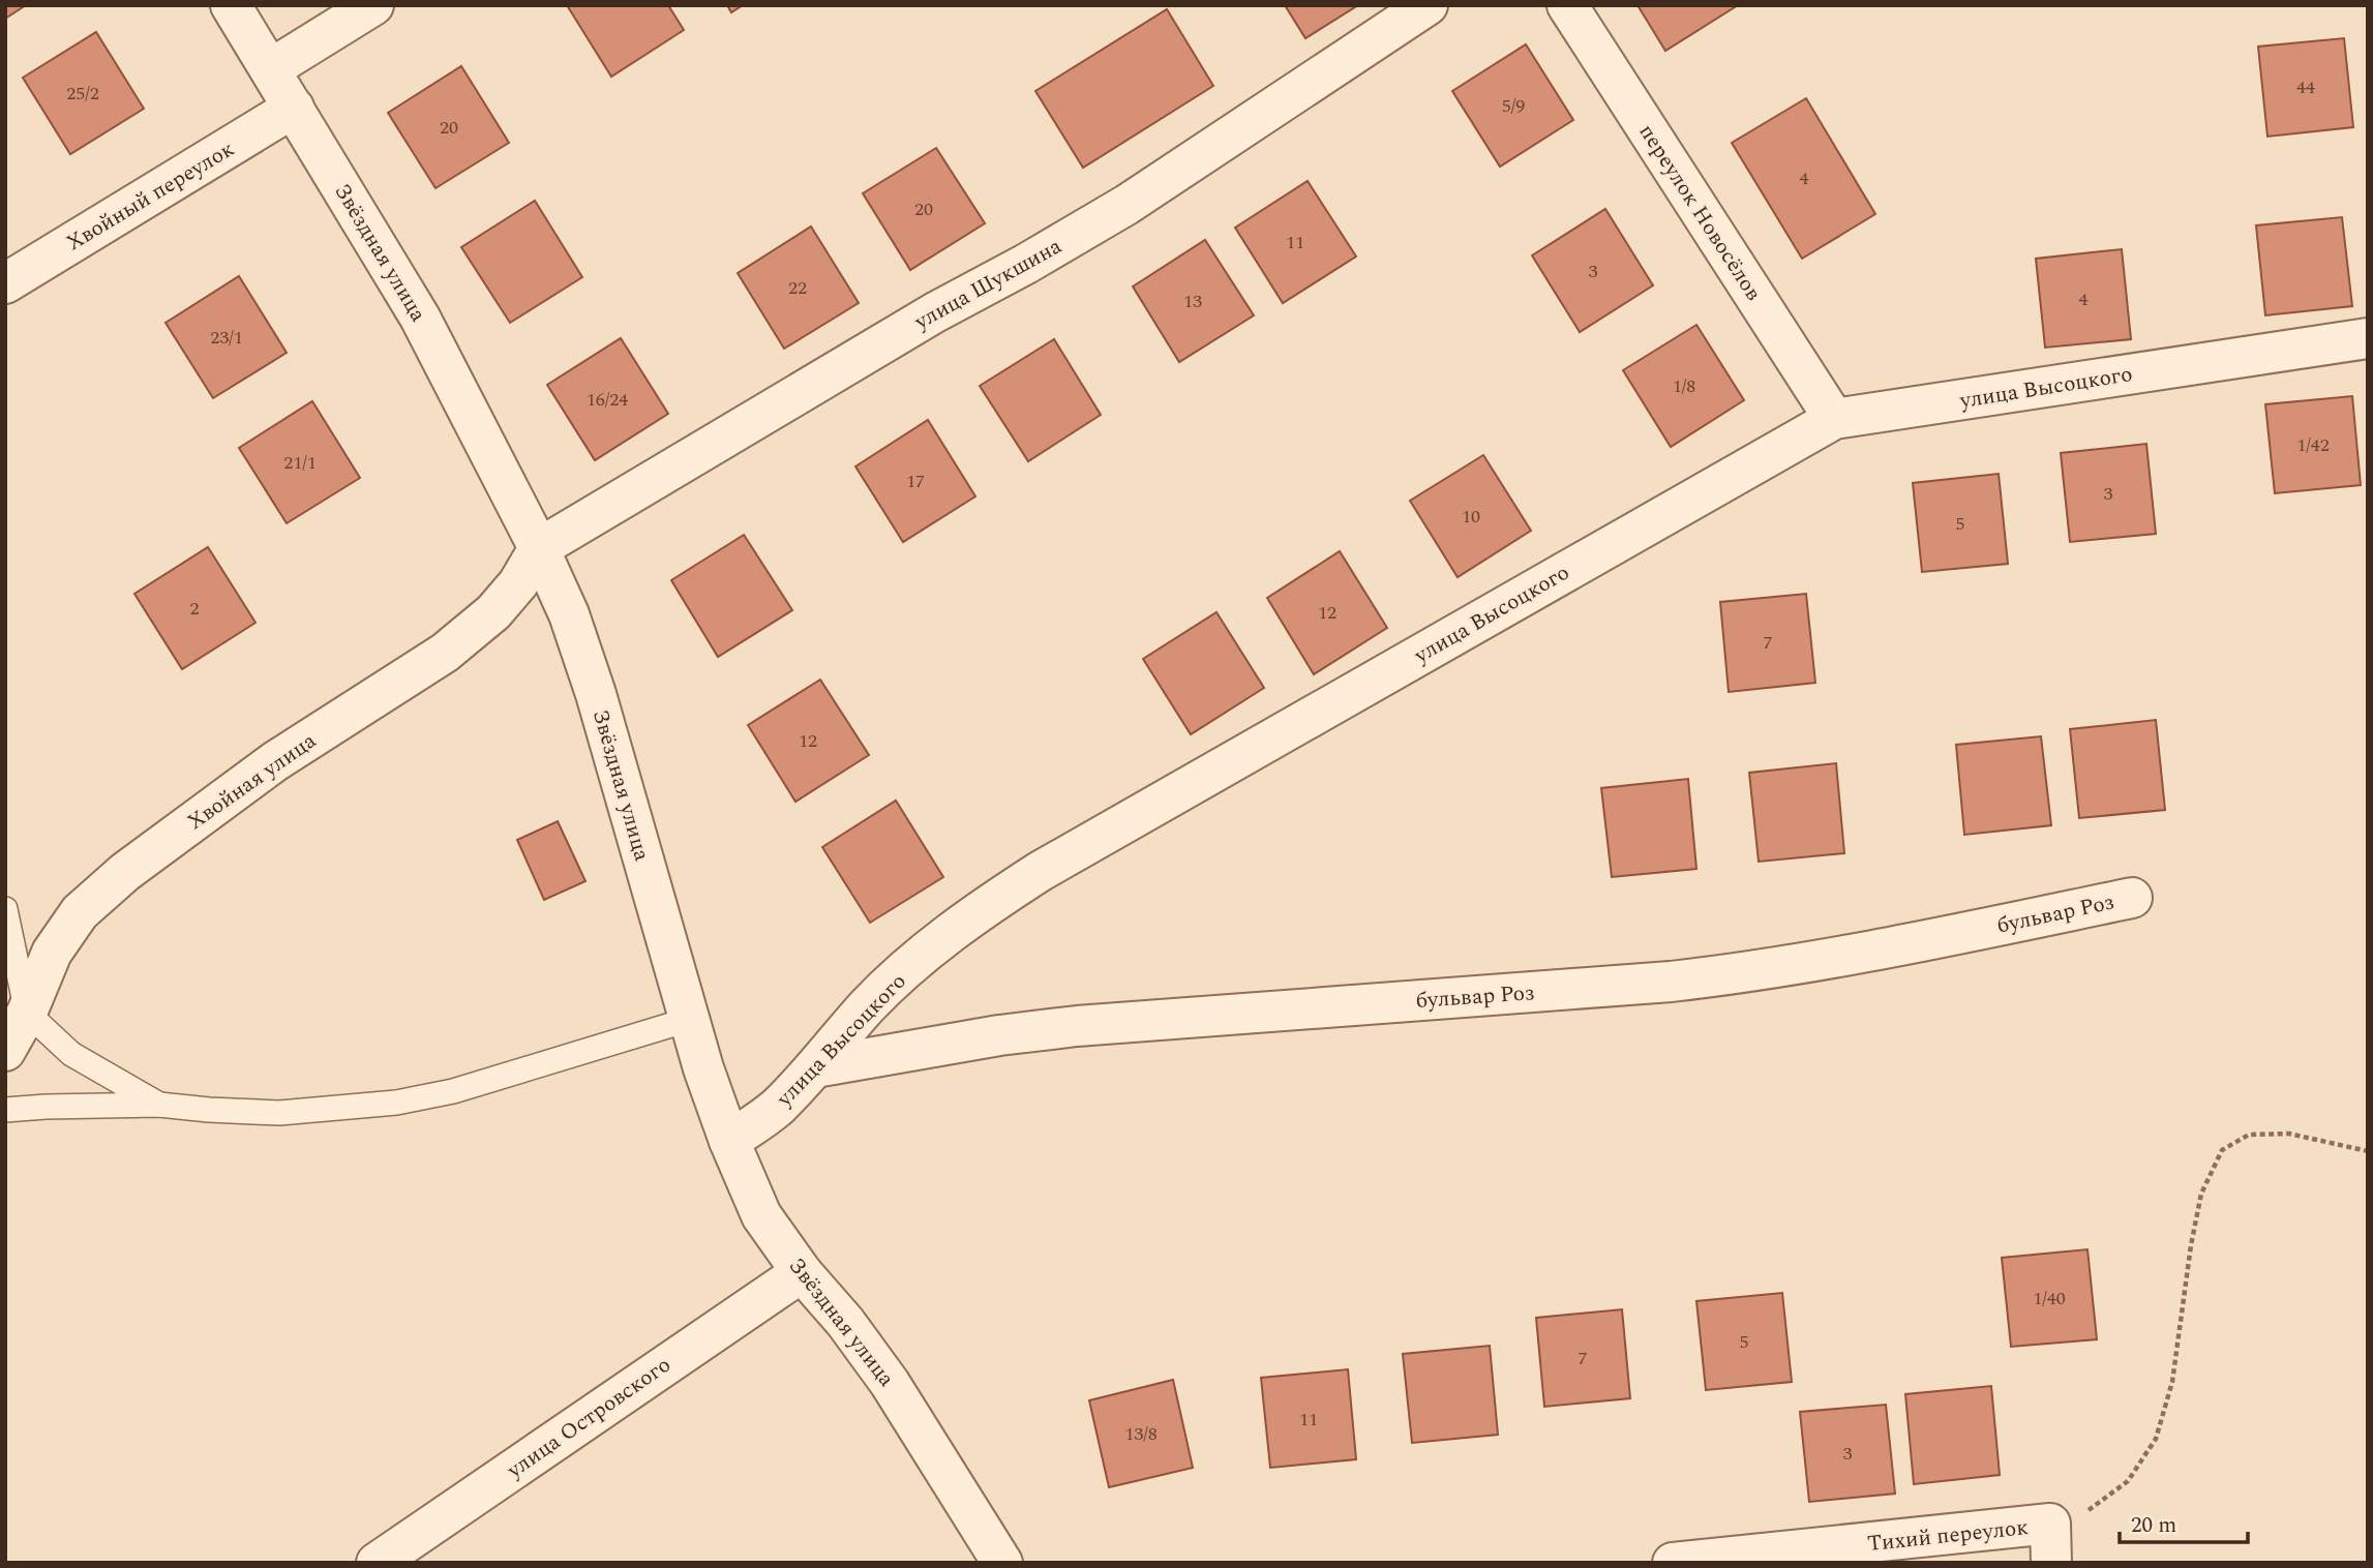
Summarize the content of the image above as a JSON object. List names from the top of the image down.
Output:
{
  "streets": {
    "street": [
      "Хвойный переулок",
      "переулок Новосёлов",
      "Звёздная улица",
      "улица Шукшина",
      "улица Высоцкого",
      "Хвойная улица",
      "бульвар Роз",
      "улица Островского",
      "Тихий переулок"
    ]
  },
  "crossings": [
    ["Хвойный переулок", "Звёздная улица"],
    ["переулок Новосёлов", "улица Высоцкого"],
    ["Звёздная улица", "улица Шукшина"],
    ["Звёздная улица", "улица Высоцкого"],
    ["Звёздная улица", "Хвойная улица"],
    ["Звёздная улица", "улица Островского"],
    ["улица Шукшина", "Хвойная улица"],
    ["улица Высоцкого", "бульвар Роз"]
  ],
  "house_numbers": [
    "44",
    "25/2",
    "5/9",
    "20",
    "4",
    "20",
    "11",
    "3",
    "22",
    "4",
    "13",
    "23/1",
    "1/8",
    "16/24",
    "1/42",
    "21/1",
    "17",
    "3",
    "10",
    "5",
    "2",
    "12",
    "7",
    "12",
    "1/40",
    "5",
    "7",
    "11",
    "13/8",
    "3"
  ],
  "scale_bar": "20 m"
}
